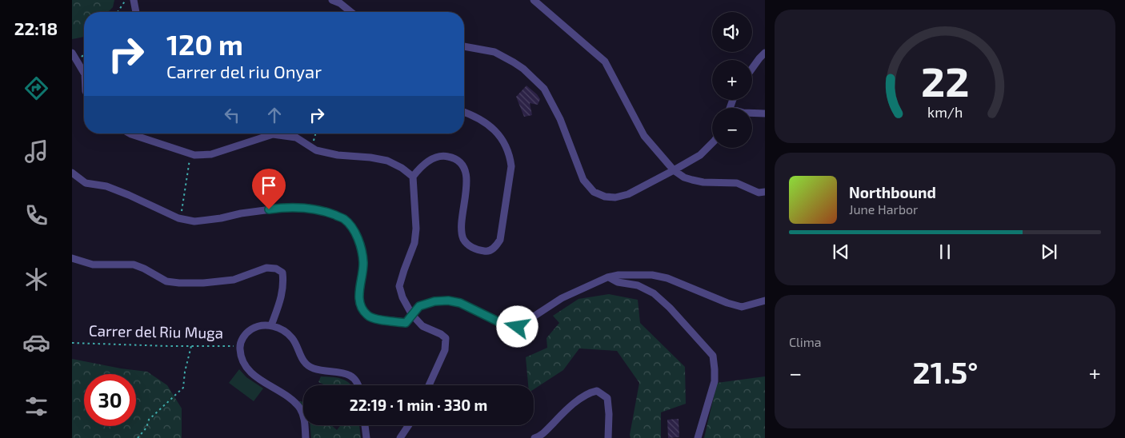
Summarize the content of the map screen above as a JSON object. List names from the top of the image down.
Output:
{
  "streets": {
    "path": ["Carrer del Riu Muga"]
  },
  "page": {
    "tabs": "22:18",
    "map_buttons": ["+", "−"],
    "turn": ["120 m", "Carrer del riu Onyar"],
    "song": ["Northbound", "June Harbor"],
    "tile": "Clima",
    "heat": ["−", "21.5°", "+"],
    "limit": "30",
    "trip": "22:19 · 1 min · 330 m",
    "gauge": ["22", "km/h"]
  }
}
